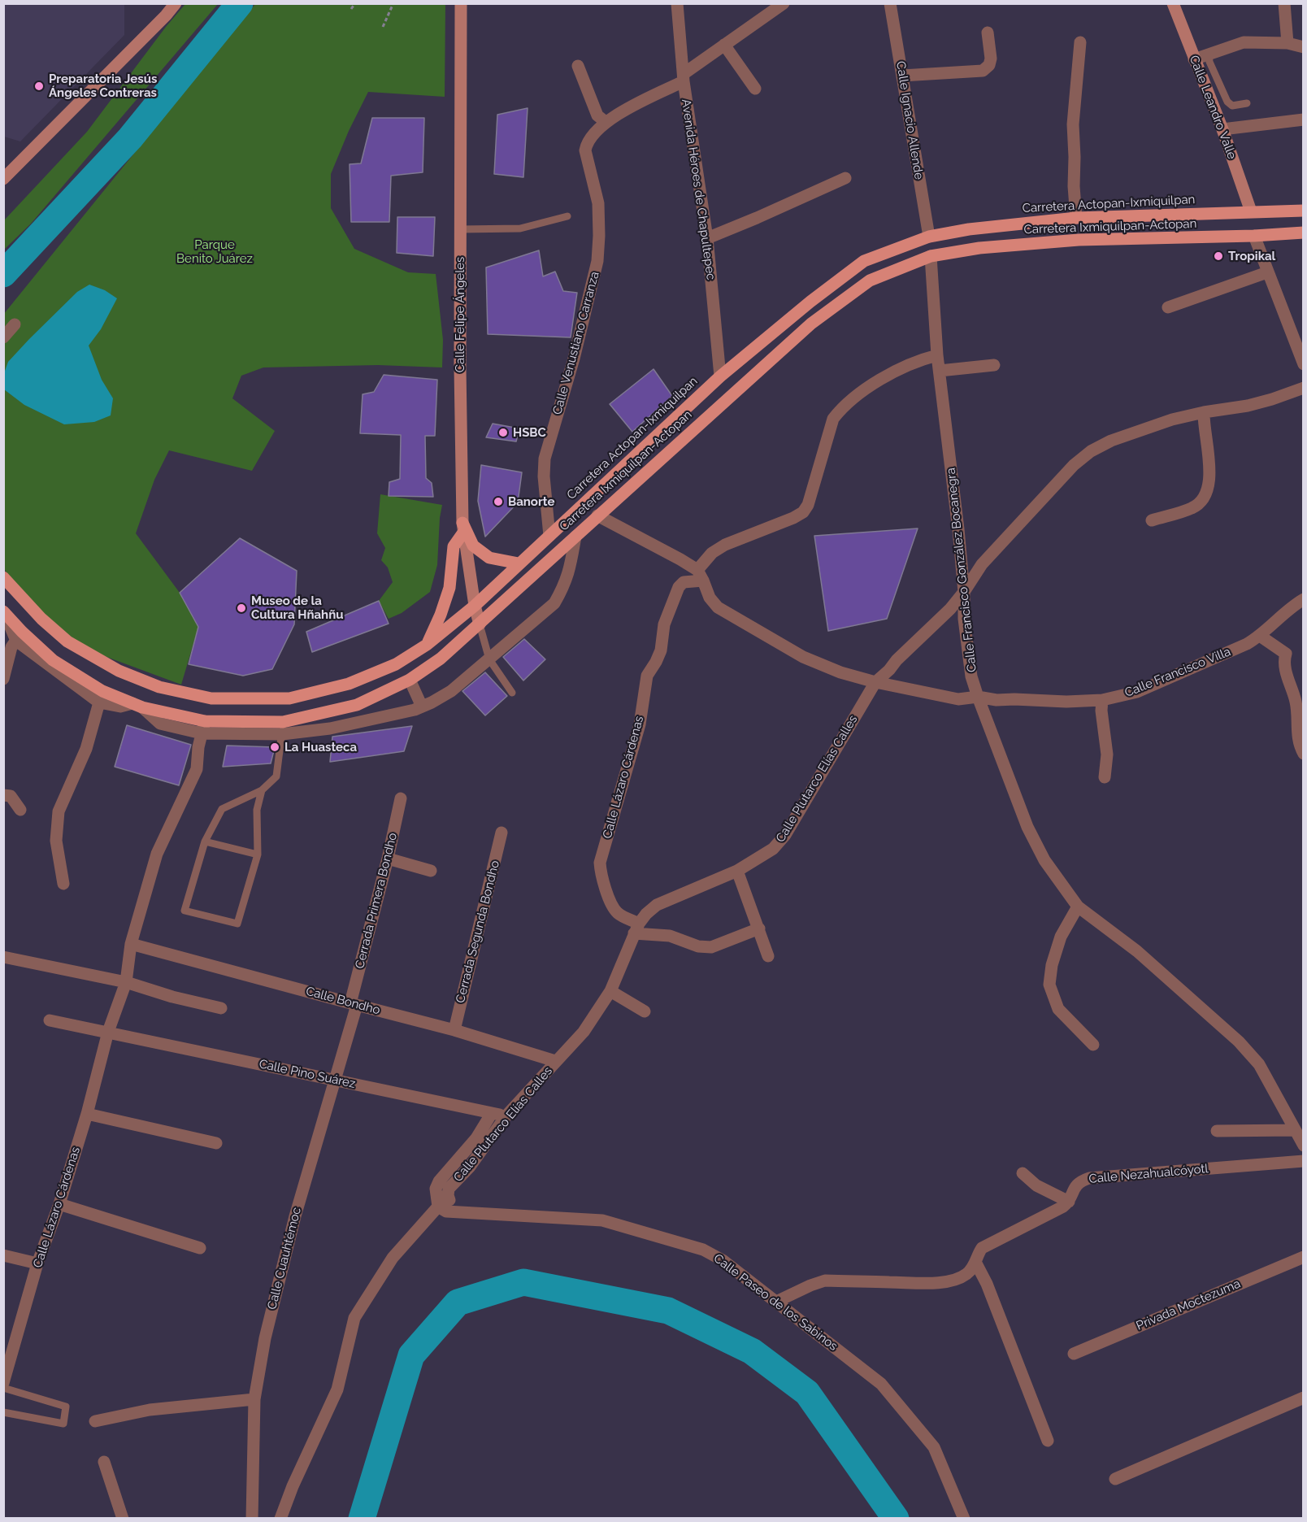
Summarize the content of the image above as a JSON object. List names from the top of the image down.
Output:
{
  "streets": {
    "main road": [
      "Calle Leandro Valle",
      "Carretera Actopan-Ixmiquilpan",
      "Carretera Ixmiquilpan-Actopan",
      "Calle Felipe Ángeles"
    ],
    "street": [
      "Calle Ignacio Allende",
      "Avenida Héroes de Chapultepec",
      "Calle Venustiano Carranza",
      "Calle Francisco González Bocanegra",
      "Calle Francisco Villa",
      "Calle Lázaro Cárdenas",
      "Calle Plutarco Elías Calles",
      "Cerrada Primera Bondho",
      "Cerrada Segunda Bondho",
      "Calle Bondho",
      "Calle Pino Suárez",
      "Calle Nezahualcóyotl",
      "Calle Cuauhtémoc",
      "Calle Paseo de los Sabinos",
      "Privada Moctezuma"
    ]
  },
  "crossings": [
    ["Calle Leandro Valle", "Carretera Actopan-Ixmiquilpan"],
    ["Calle Ignacio Allende", "Carretera Actopan-Ixmiquilpan"],
    ["Avenida Héroes de Chapultepec", "Carretera Actopan-Ixmiquilpan"],
    ["Carretera Actopan-Ixmiquilpan", "Calle Felipe Ángeles"],
    ["Carretera Actopan-Ixmiquilpan", "Calle Venustiano Carranza"],
    ["Carretera Ixmiquilpan-Actopan", "Calle Felipe Ángeles"],
    ["Carretera Ixmiquilpan-Actopan", "Calle Francisco González Bocanegra"],
    ["Carretera Ixmiquilpan-Actopan", "Calle Lázaro Cárdenas"],
    ["Calle Francisco González Bocanegra", "Calle Francisco Villa"],
    ["Calle Francisco González Bocanegra", "Calle Plutarco Elías Calles"],
    ["Calle Francisco Villa", "Calle Lázaro Cárdenas"],
    ["Calle Francisco Villa", "Calle Plutarco Elías Calles"],
    ["Calle Lázaro Cárdenas", "Calle Plutarco Elías Calles"],
    ["Calle Lázaro Cárdenas", "Calle Bondho"],
    ["Calle Lázaro Cárdenas", "Calle Pino Suárez"],
    ["Calle Plutarco Elías Calles", "Calle Bondho"],
    ["Calle Plutarco Elías Calles", "Calle Pino Suárez"],
    ["Calle Plutarco Elías Calles", "Calle Paseo de los Sabinos"],
    ["Cerrada Primera Bondho", "Calle Bondho"],
    ["Cerrada Primera Bondho", "Calle Cuauhtémoc"],
    ["Cerrada Segunda Bondho", "Calle Bondho"],
    ["Calle Bondho", "Calle Cuauhtémoc"],
    ["Calle Pino Suárez", "Calle Cuauhtémoc"]
  ],
  "parks": ["Parque Benito Juárez"],
  "places": [
    "Preparatoria Jesús Ángeles Contreras",
    "Tropikal",
    "HSBC",
    "Banorte",
    "Museo de la Cultura Hñahñu",
    "La Huasteca"
  ]
}
